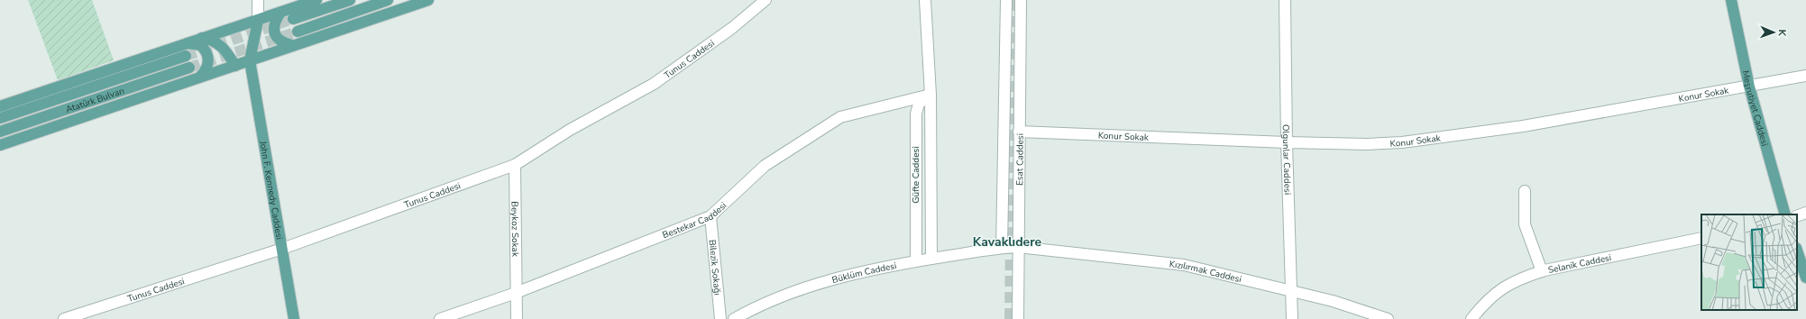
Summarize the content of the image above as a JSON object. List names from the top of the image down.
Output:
{
  "streets": {
    "main road": ["Atatürk Bulvarı", "Meşrutiyet Caddesi", "John F. Kennedy Caddesi"],
    "street": [
      "Tunus Caddesi",
      "Konur Sokak",
      "Esat Caddesi",
      "Olgunlar Caddesi",
      "Güfte Caddesi",
      "Bestekar Caddesi",
      "Beykoz Sokak",
      "Selanik Caddesi",
      "Bilezik Sokağı",
      "Kızılırmak Caddesi",
      "Büklüm Caddesi"
    ]
  },
  "crossings": [
    ["Tunus Caddesi", "John F. Kennedy Caddesi"],
    ["Tunus Caddesi", "Beykoz Sokak"],
    ["Konur Sokak", "Meşrutiyet Caddesi"],
    ["Konur Sokak", "Esat Caddesi"],
    ["Konur Sokak", "Olgunlar Caddesi"],
    ["Esat Caddesi", "Kızılırmak Caddesi"],
    ["Esat Caddesi", "Büklüm Caddesi"],
    ["Olgunlar Caddesi", "Kızılırmak Caddesi"],
    ["Güfte Caddesi", "Bestekar Caddesi"],
    ["Güfte Caddesi", "Büklüm Caddesi"],
    ["Bestekar Caddesi", "Beykoz Sokak"],
    ["Bestekar Caddesi", "Bilezik Sokağı"],
    ["Kızılırmak Caddesi", "Büklüm Caddesi"]
  ],
  "districts": ["Kavaklıdere"],
  "north": "right"
}
